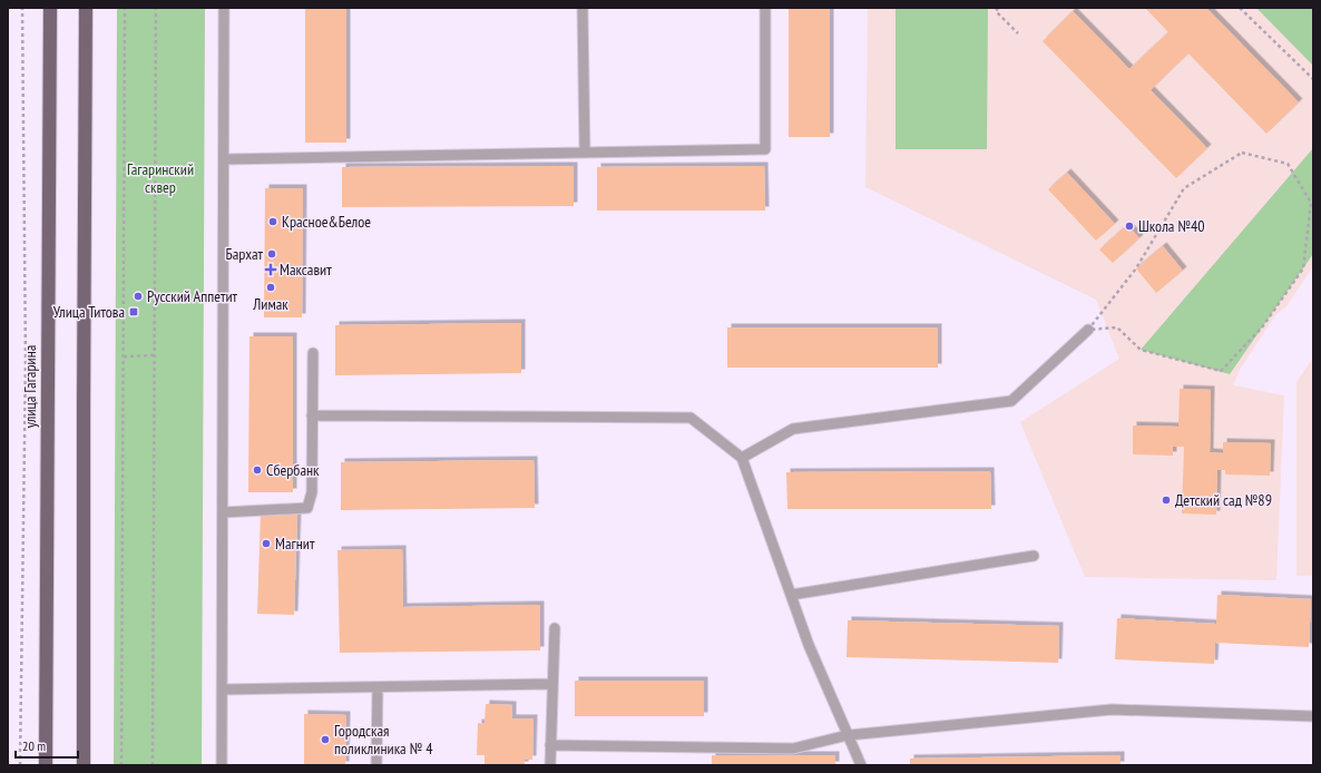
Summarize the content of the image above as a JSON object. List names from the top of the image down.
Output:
{
  "streets": {
    "main road": ["улица Гагарина"]
  },
  "parks": ["Гагаринский сквер"],
  "places": {
    "other": [
      "Красное&Белое",
      "Школа №40",
      "Бархат",
      "Лимак",
      "Русский Аппетит",
      "Сбербанк",
      "Детский сад №89",
      "Магнит",
      "Городская поликлиника № 4"
    ],
    "health": ["Максавит"],
    "transit": ["Улица Титова"]
  },
  "scale_bar": "20 m"
}
